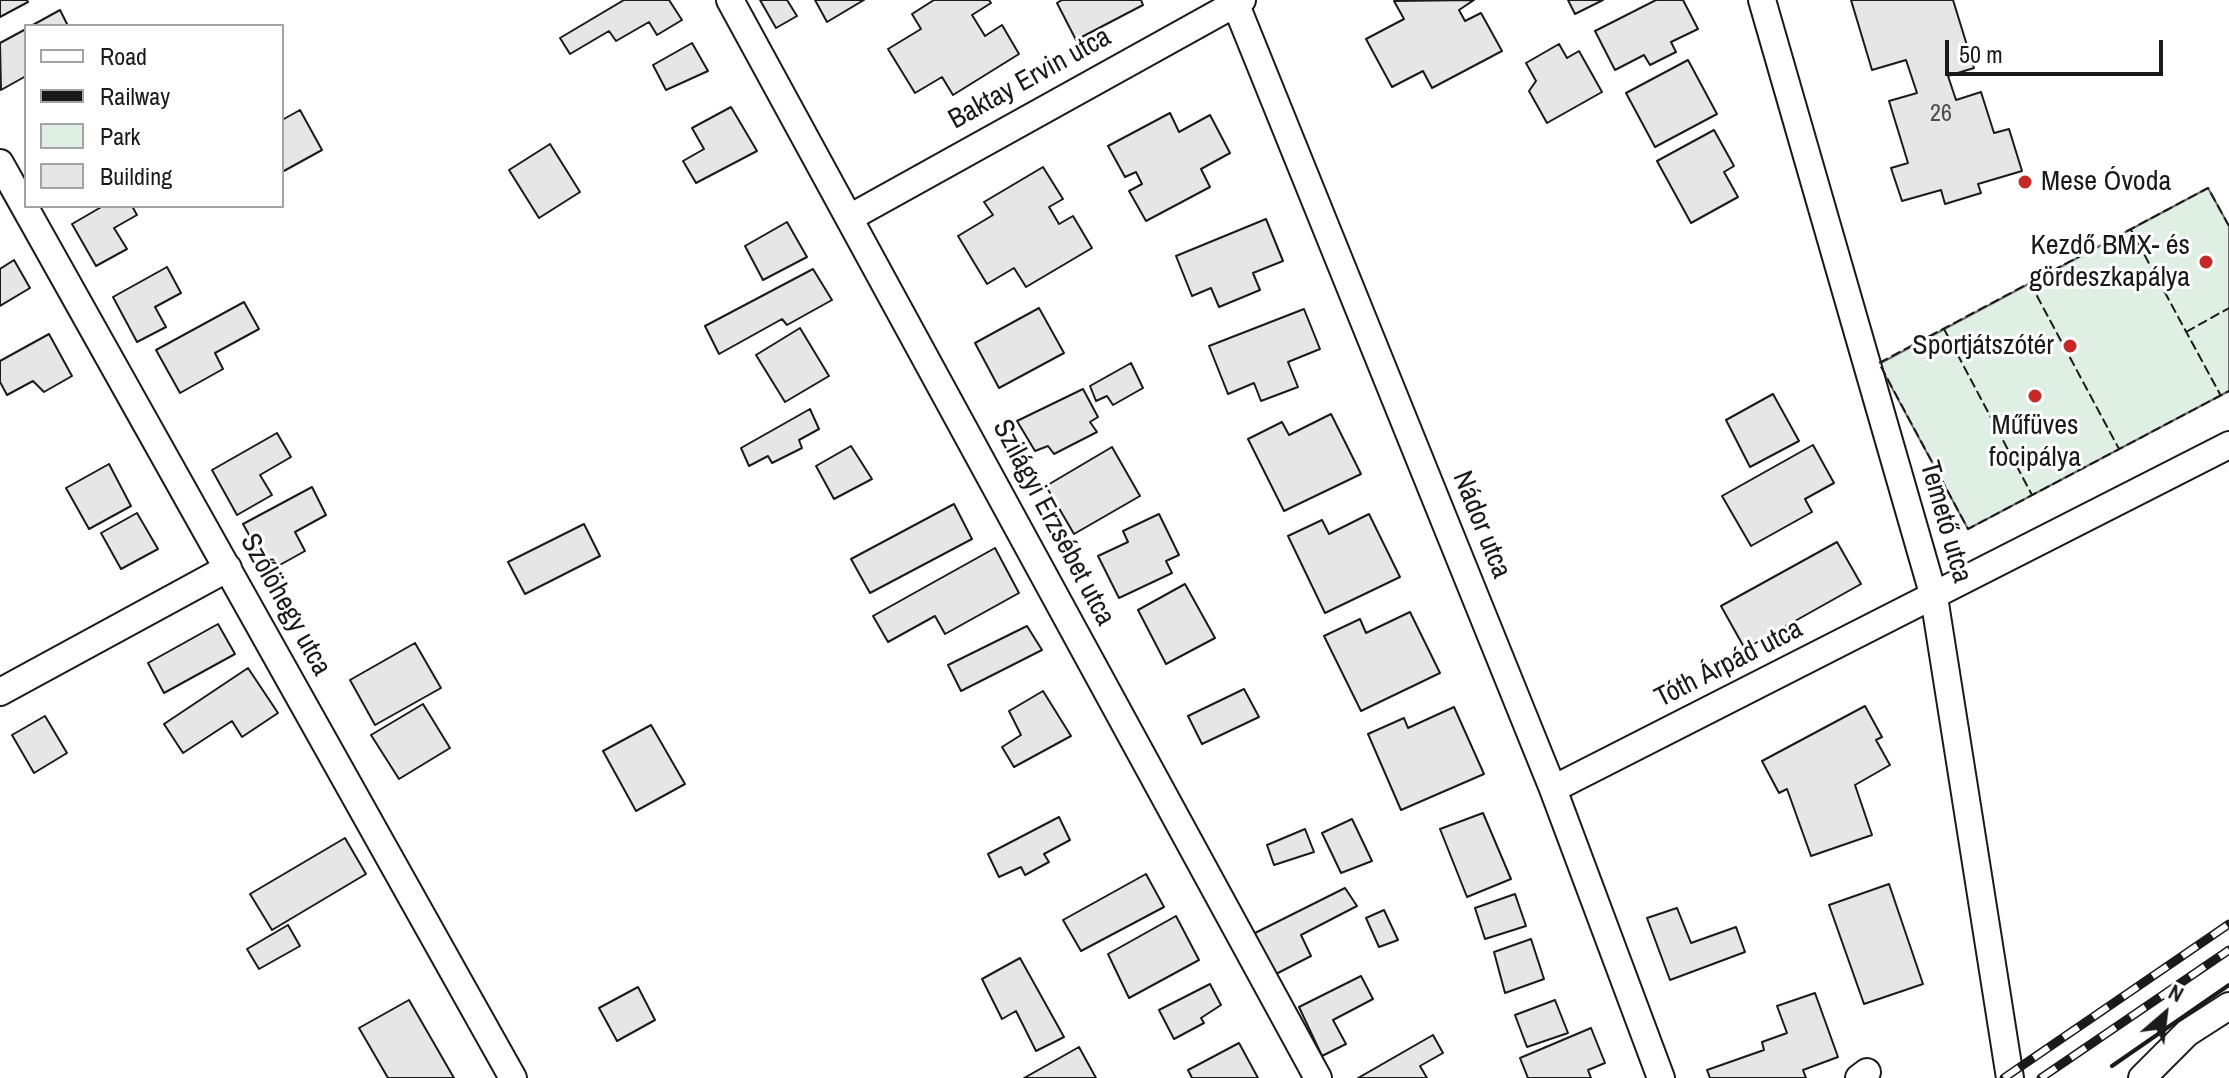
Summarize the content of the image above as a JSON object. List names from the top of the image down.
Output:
{
  "streets": {
    "street": [
      "Baktay Ervin utca",
      "Temető utca",
      "Szilágyi Erzsébet utca",
      "Nádor utca",
      "Szőlöhegy utca",
      "Tóth Árpád utca"
    ]
  },
  "crossings": [
    ["Baktay Ervin utca", "Szilágyi Erzsébet utca"],
    ["Baktay Ervin utca", "Nádor utca"],
    ["Temető utca", "Tóth Árpád utca"],
    ["Nádor utca", "Tóth Árpád utca"]
  ],
  "places": [
    "Mese Óvoda",
    "Kezdő BMX- és gördeszkapálya",
    "Sportjátszótér",
    "Műfüves focipálya"
  ],
  "house_numbers": ["26"],
  "legend": [
    "Road",
    "Railway",
    "Park",
    "Building"
  ],
  "scale_bar": "50 m",
  "north": "top right"
}
